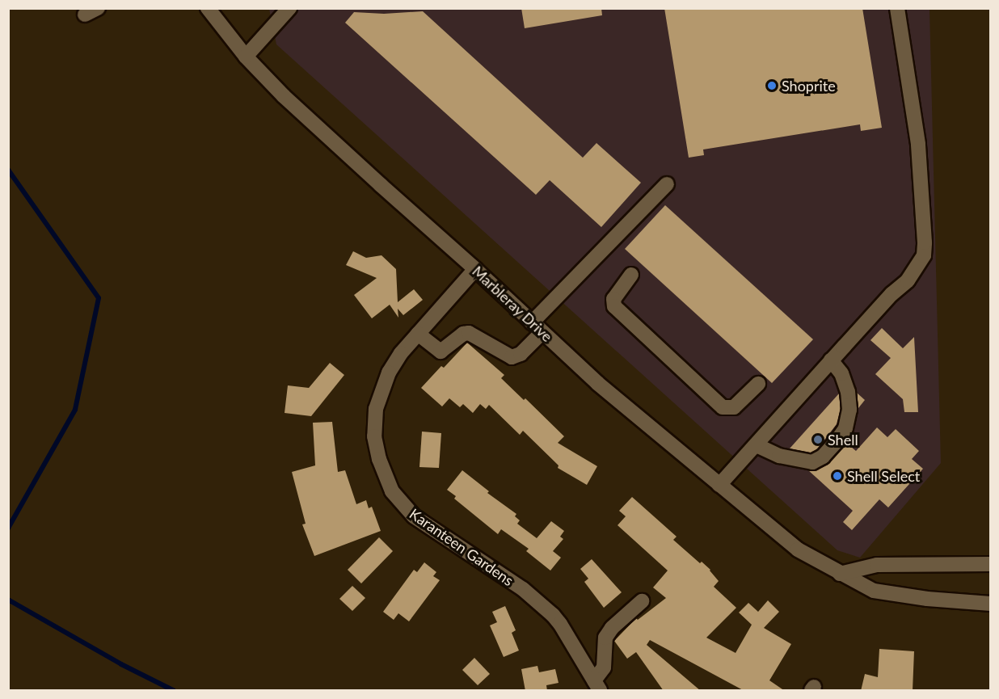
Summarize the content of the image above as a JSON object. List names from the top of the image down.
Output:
{
  "streets": {
    "street": ["Marbleray Drive", "Karanteen Gardens"]
  },
  "crossings": [
    ["Marbleray Drive", "Karanteen Gardens"]
  ],
  "places": ["Shoprite", "Shell", "Shell Select"]
}
